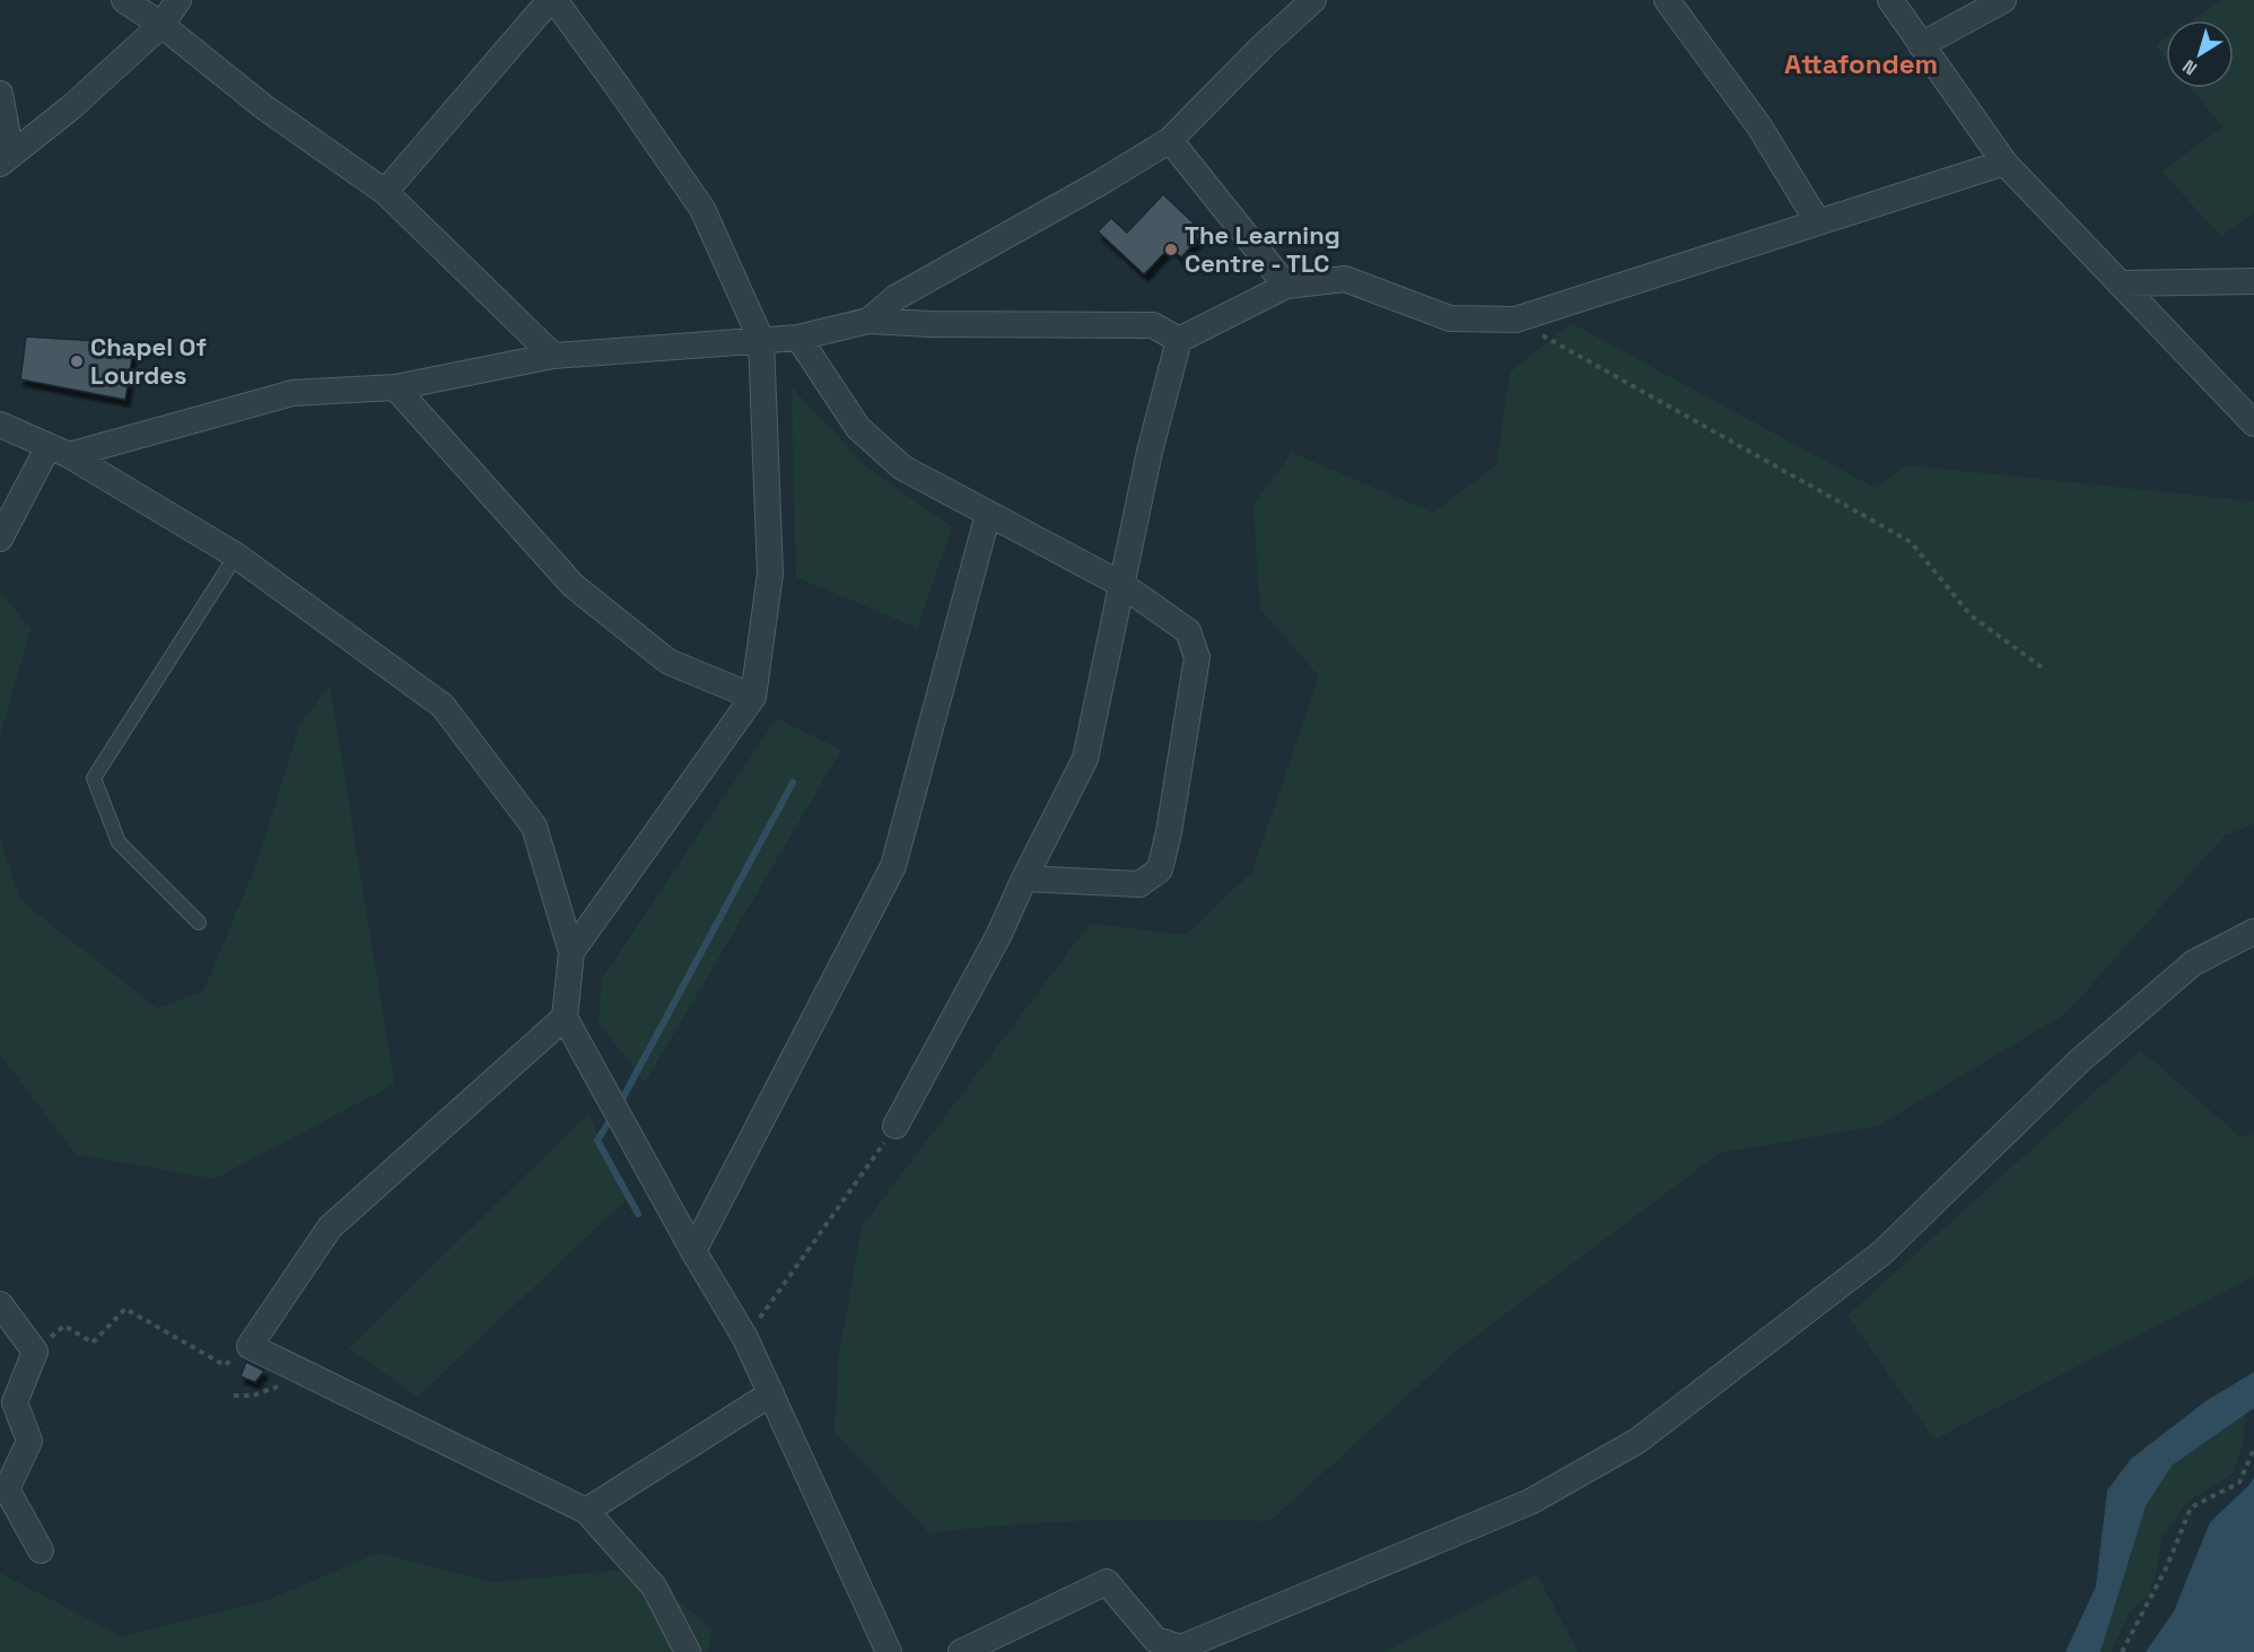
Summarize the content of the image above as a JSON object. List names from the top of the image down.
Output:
{
  "districts": ["Attafondem"],
  "places": ["The Learning Centre - TLC", "Chapel Of Lourdes"],
  "north": "bottom left"
}
